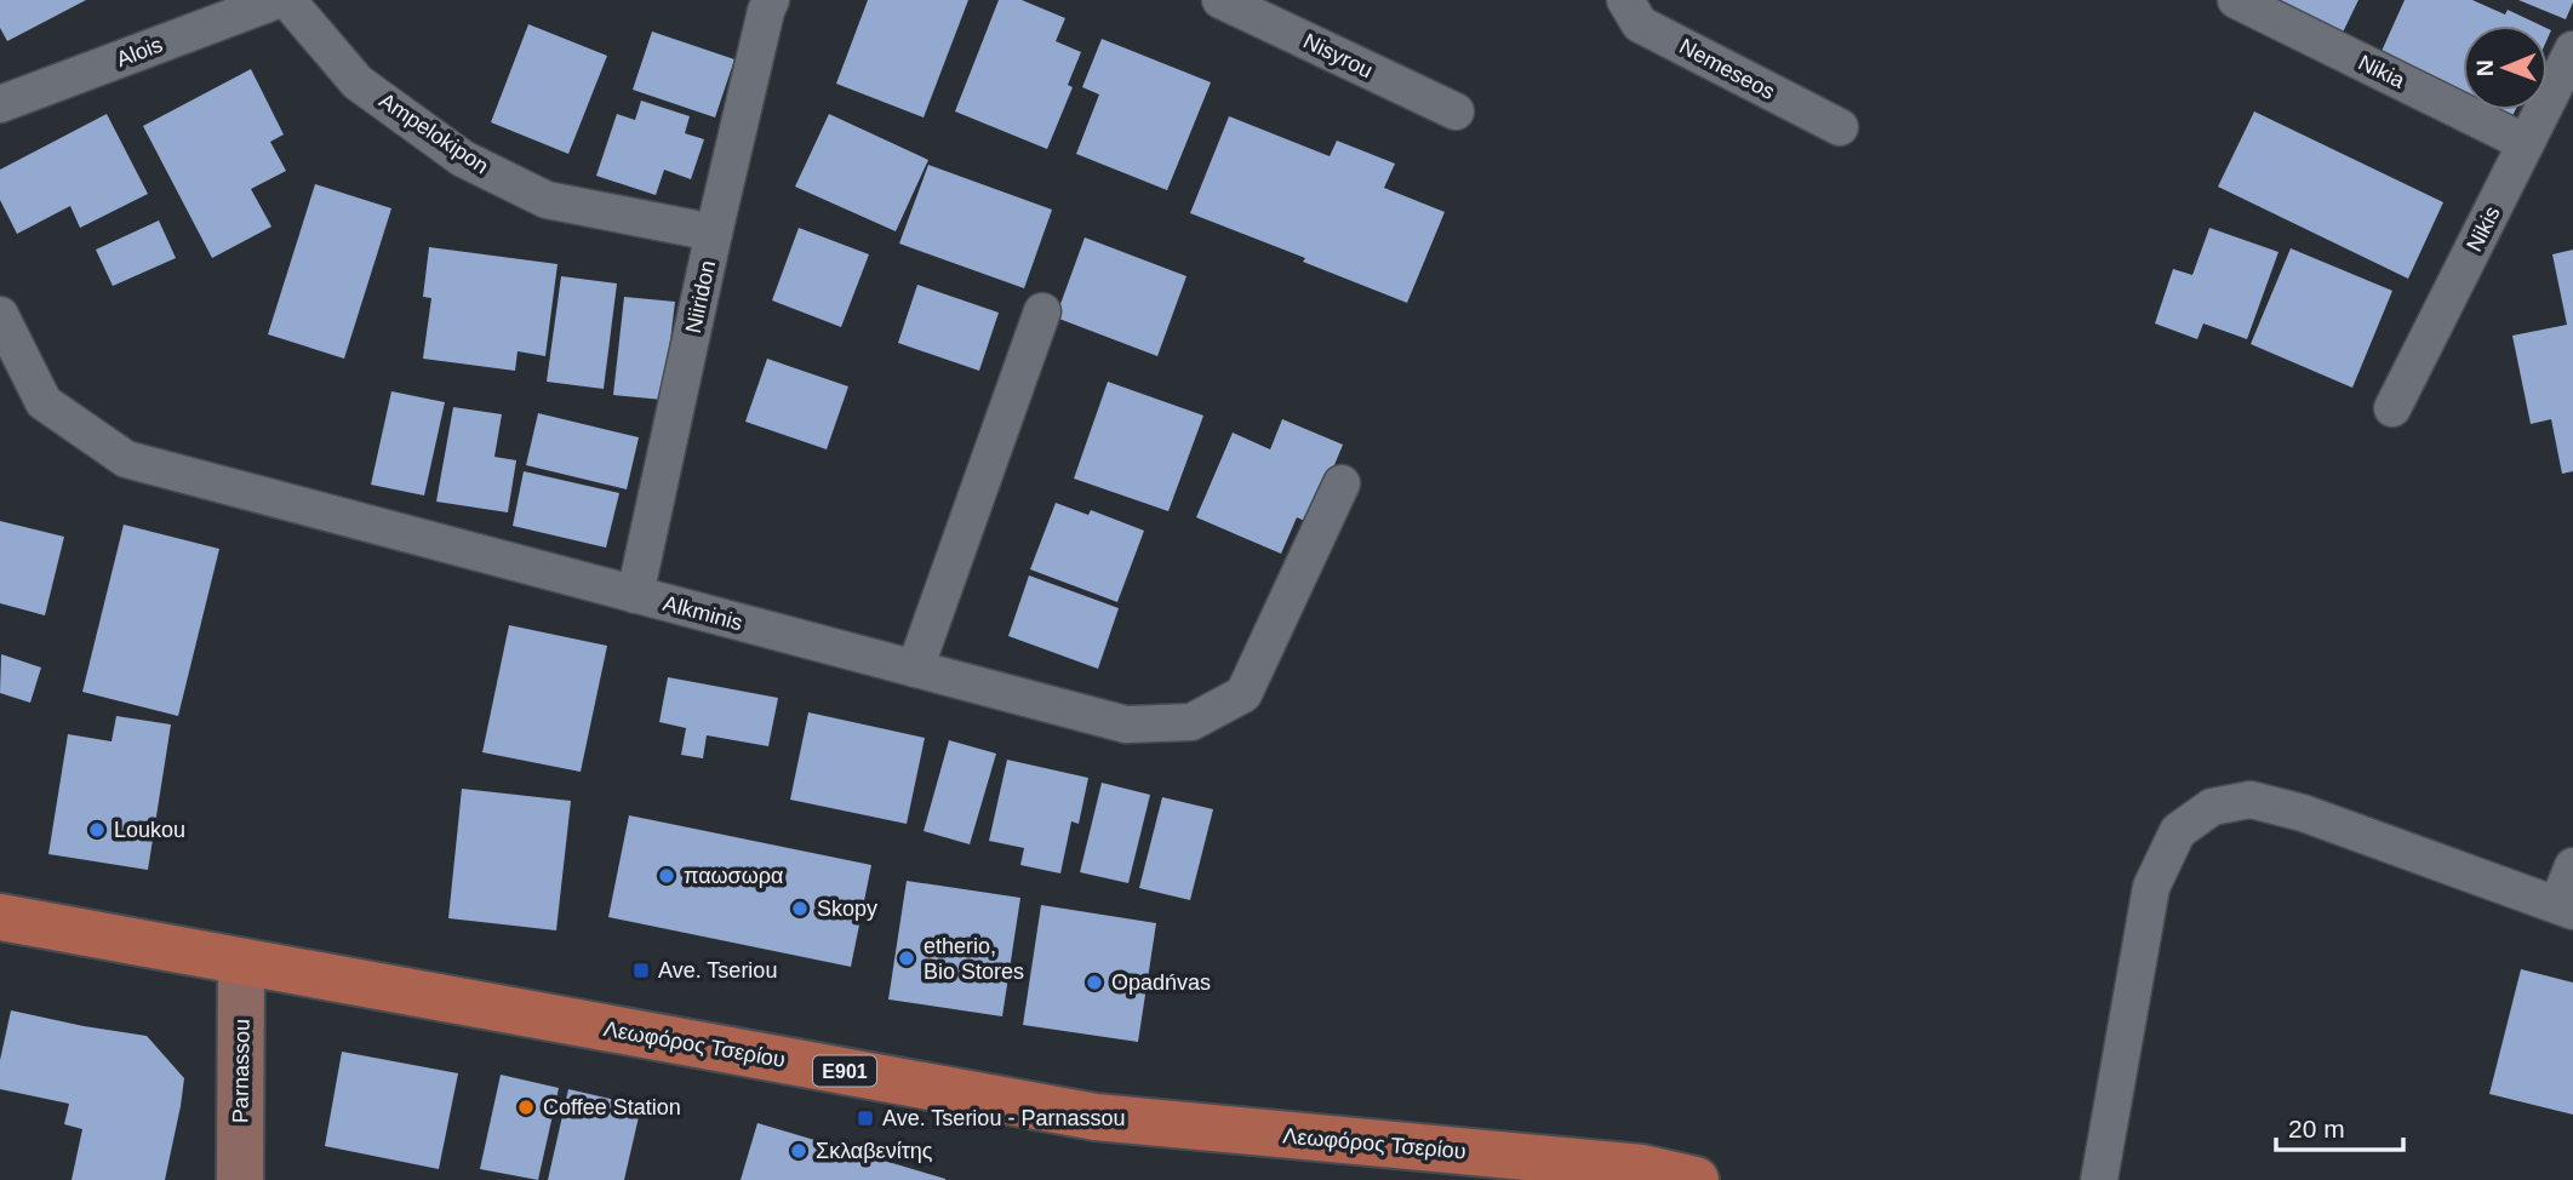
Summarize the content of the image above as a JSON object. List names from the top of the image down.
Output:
{
  "streets": {
    "main road": ["Λεωφόρος Τσερίου", "E901"],
    "street": [
      "Alois",
      "Nisyrou",
      "Nemeseos",
      "Nikia",
      "Ampelokipon",
      "Nikis",
      "Niiridon",
      "Alkminis",
      "Parnassou"
    ]
  },
  "crossings": [
    ["Nikia", "Nikis"],
    ["Ampelokipon", "Niiridon"],
    ["Niiridon", "Alkminis"],
    ["Λεωφόρος Τσερίου", "Parnassou"]
  ],
  "places": {
    "other": [
      "Loukou",
      "παωσωρα",
      "Skopy",
      "etherio, Bio Stores",
      "Opadńvas",
      "Coffee Station",
      "Σκλαβενίτης"
    ],
    "transit": ["Ave. Tseriou", "Ave. Tseriou - Parnassou"]
  },
  "scale_bar": "20 m",
  "north": "left"
}
